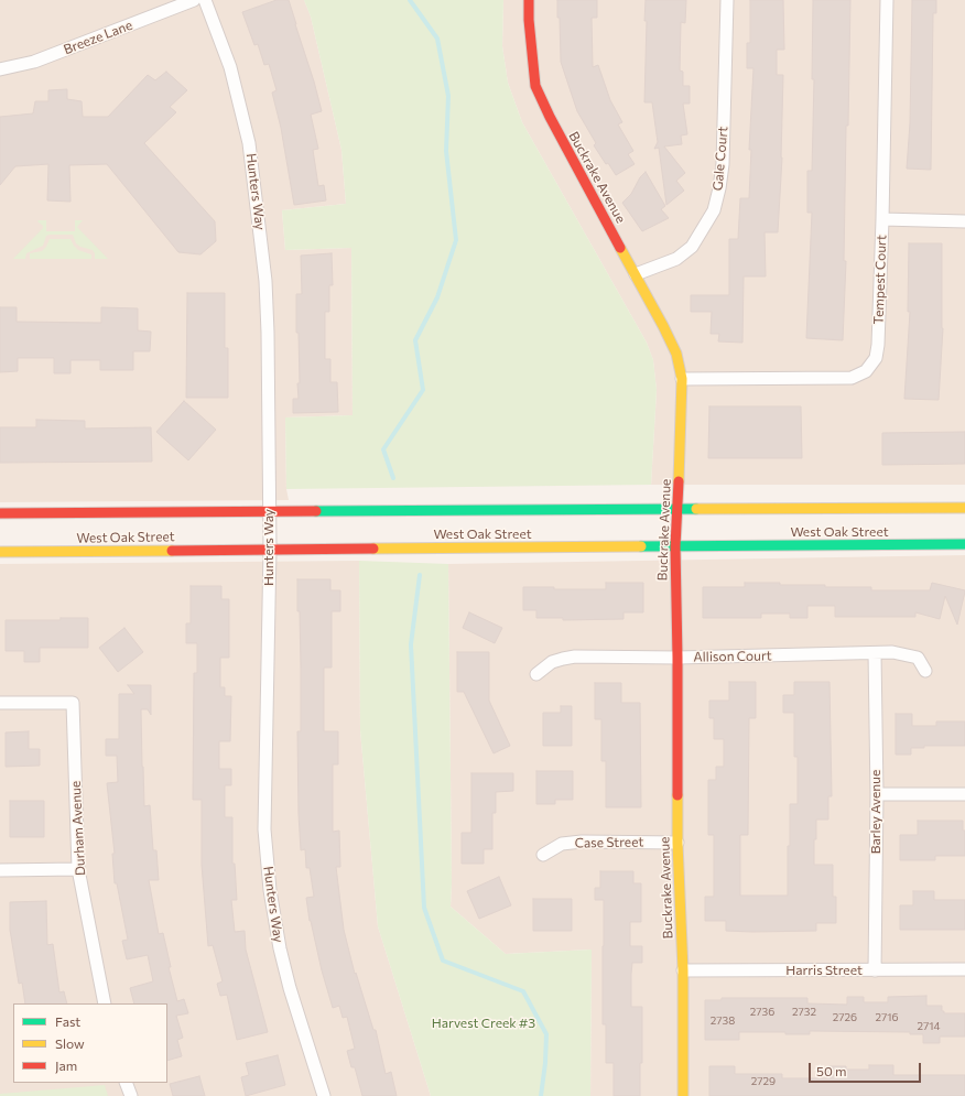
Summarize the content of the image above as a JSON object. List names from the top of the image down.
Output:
{
  "streets": {
    "main road": ["Buckrake Avenue", "West Oak Street"],
    "street": [
      "Breeze Lane",
      "Gale Court",
      "Hunters Way",
      "Tempest Court",
      "Allison Court",
      "Barley Avenue",
      "Durham Avenue",
      "Case Street",
      "Harris Street"
    ]
  },
  "crossings": [
    ["Gale Court", "Buckrake Avenue"],
    ["Buckrake Avenue", "Tempest Court"],
    ["Buckrake Avenue", "West Oak Street"],
    ["Buckrake Avenue", "Allison Court"],
    ["Buckrake Avenue", "Case Street"],
    ["Buckrake Avenue", "Harris Street"],
    ["Hunters Way", "West Oak Street"],
    ["Allison Court", "Barley Avenue"],
    ["Barley Avenue", "Harris Street"]
  ],
  "parks": ["Harvest Creek #3"],
  "house_numbers": [
    "2736",
    "2732",
    "2726",
    "2716",
    "2738",
    "2714",
    "2729"
  ],
  "legend": ["Fast", "Slow", "Jam"],
  "scale_bar": "50 m"
}
